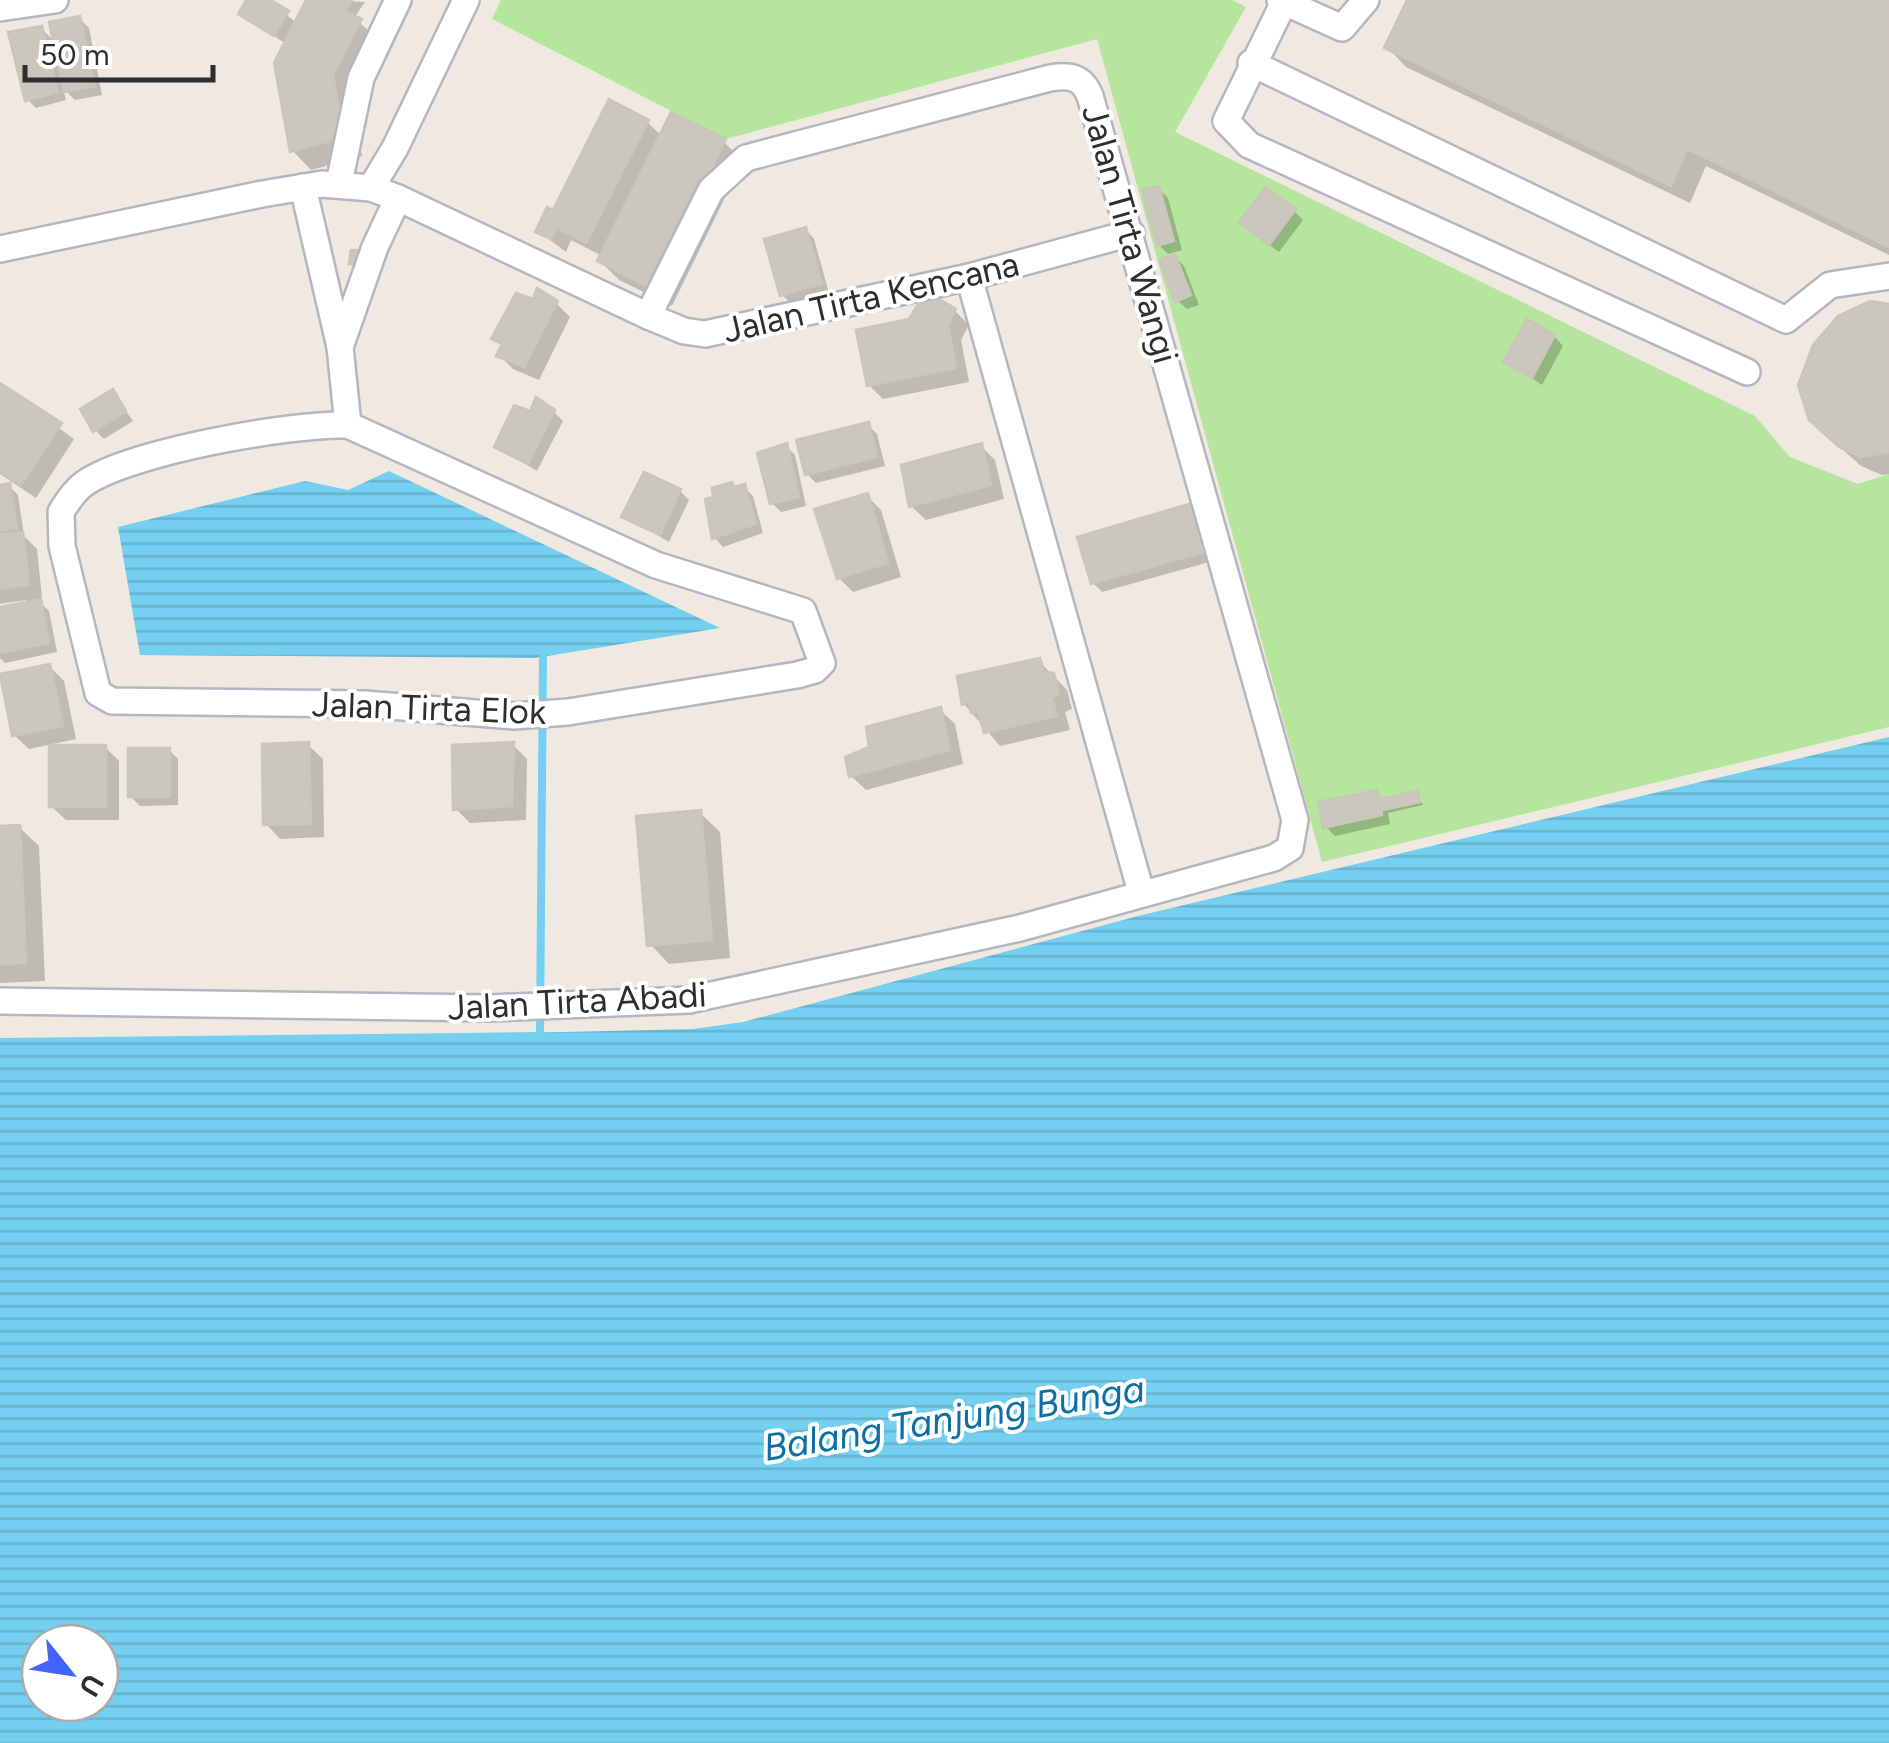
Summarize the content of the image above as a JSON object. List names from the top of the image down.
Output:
{
  "streets": {
    "street": [
      "Jalan Tirta Wangi",
      "Jalan Tirta Kencana",
      "Jalan Tirta Elok",
      "Jalan Tirta Abadi"
    ]
  },
  "crossings": [
    ["Jalan Tirta Wangi", "Jalan Tirta Kencana"],
    ["Jalan Tirta Wangi", "Jalan Tirta Abadi"]
  ],
  "water": ["Balang Tanjung Bunga"],
  "scale_bar": "50 m",
  "north": "bottom right"
}
